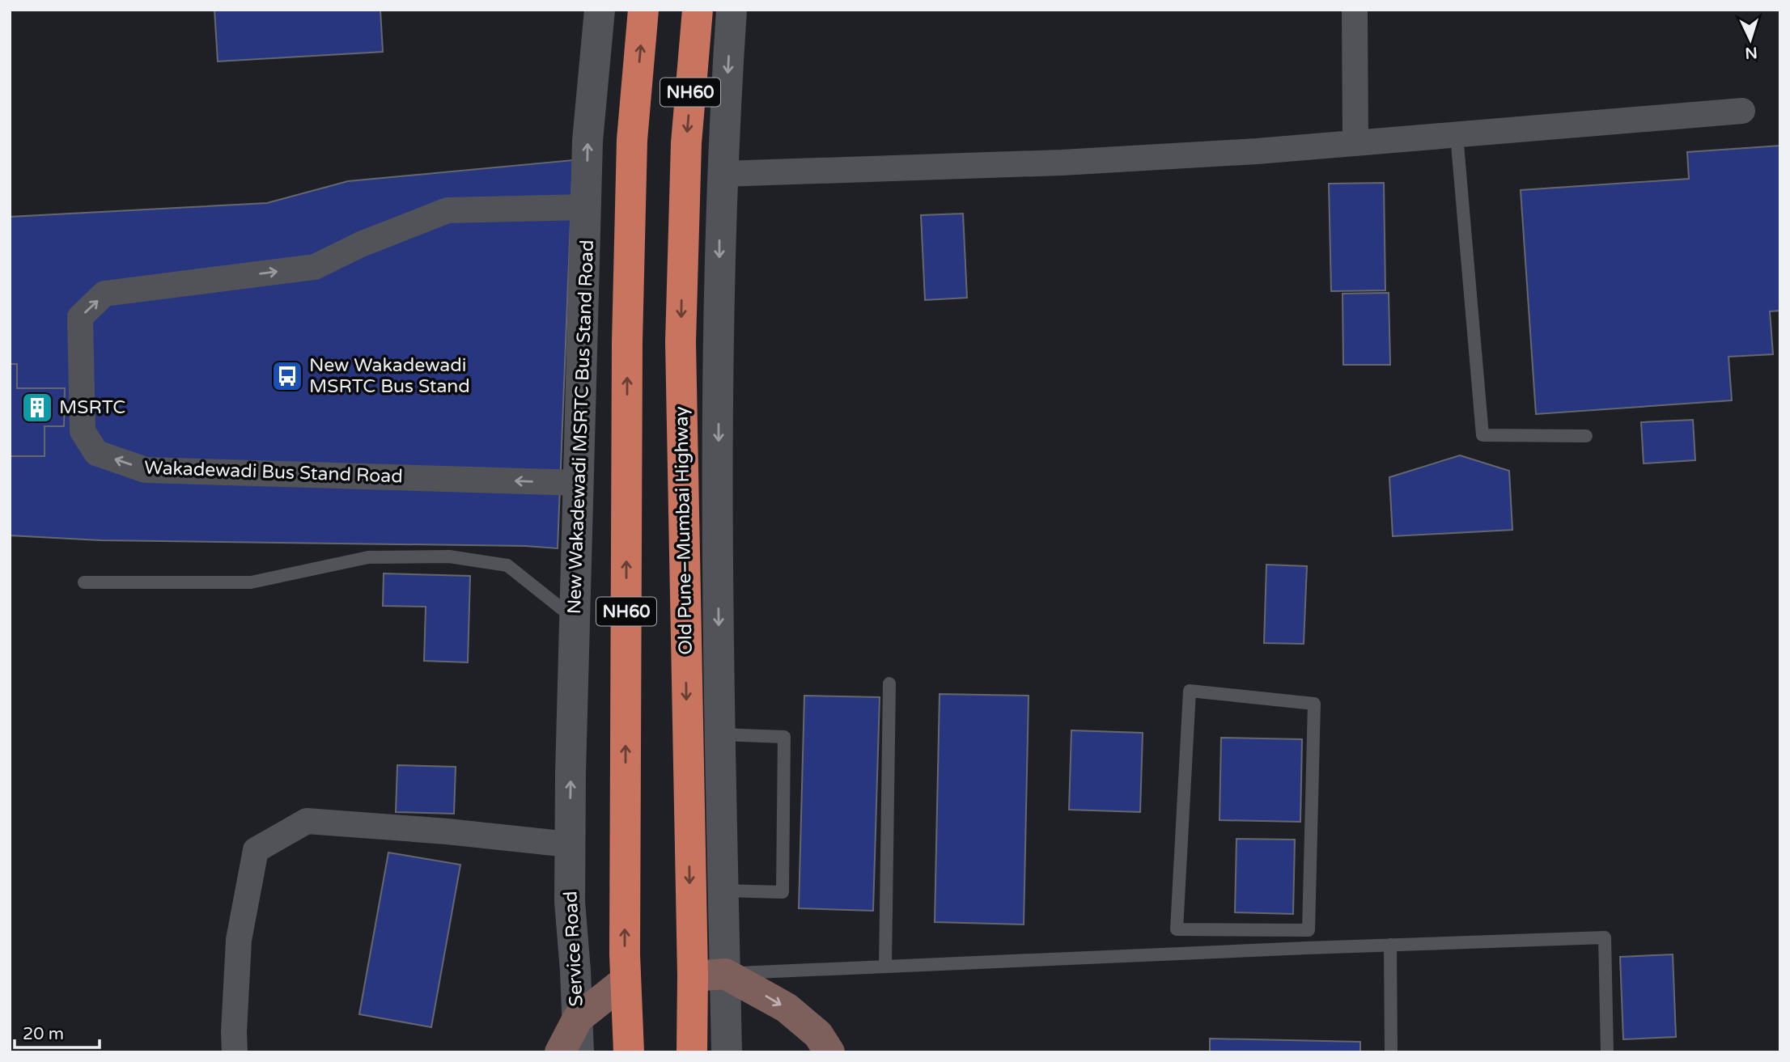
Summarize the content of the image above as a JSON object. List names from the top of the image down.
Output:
{
  "streets": {
    "highway": ["NH60", "Old Pune–Mumbai Highway"],
    "street": ["New Wakadewadi MSRTC Bus Stand Road", "Wakadewadi Bus Stand Road", "Service Road"]
  },
  "crossings": [
    ["New Wakadewadi MSRTC Bus Stand Road", "Wakadewadi Bus Stand Road"],
    ["New Wakadewadi MSRTC Bus Stand Road", "Service Road"]
  ],
  "places": {
    "bus stop": ["New Wakadewadi MSRTC Bus Stand"],
    "building": ["MSRTC"]
  },
  "scale_bar": "20 m",
  "north": "bottom"
}
